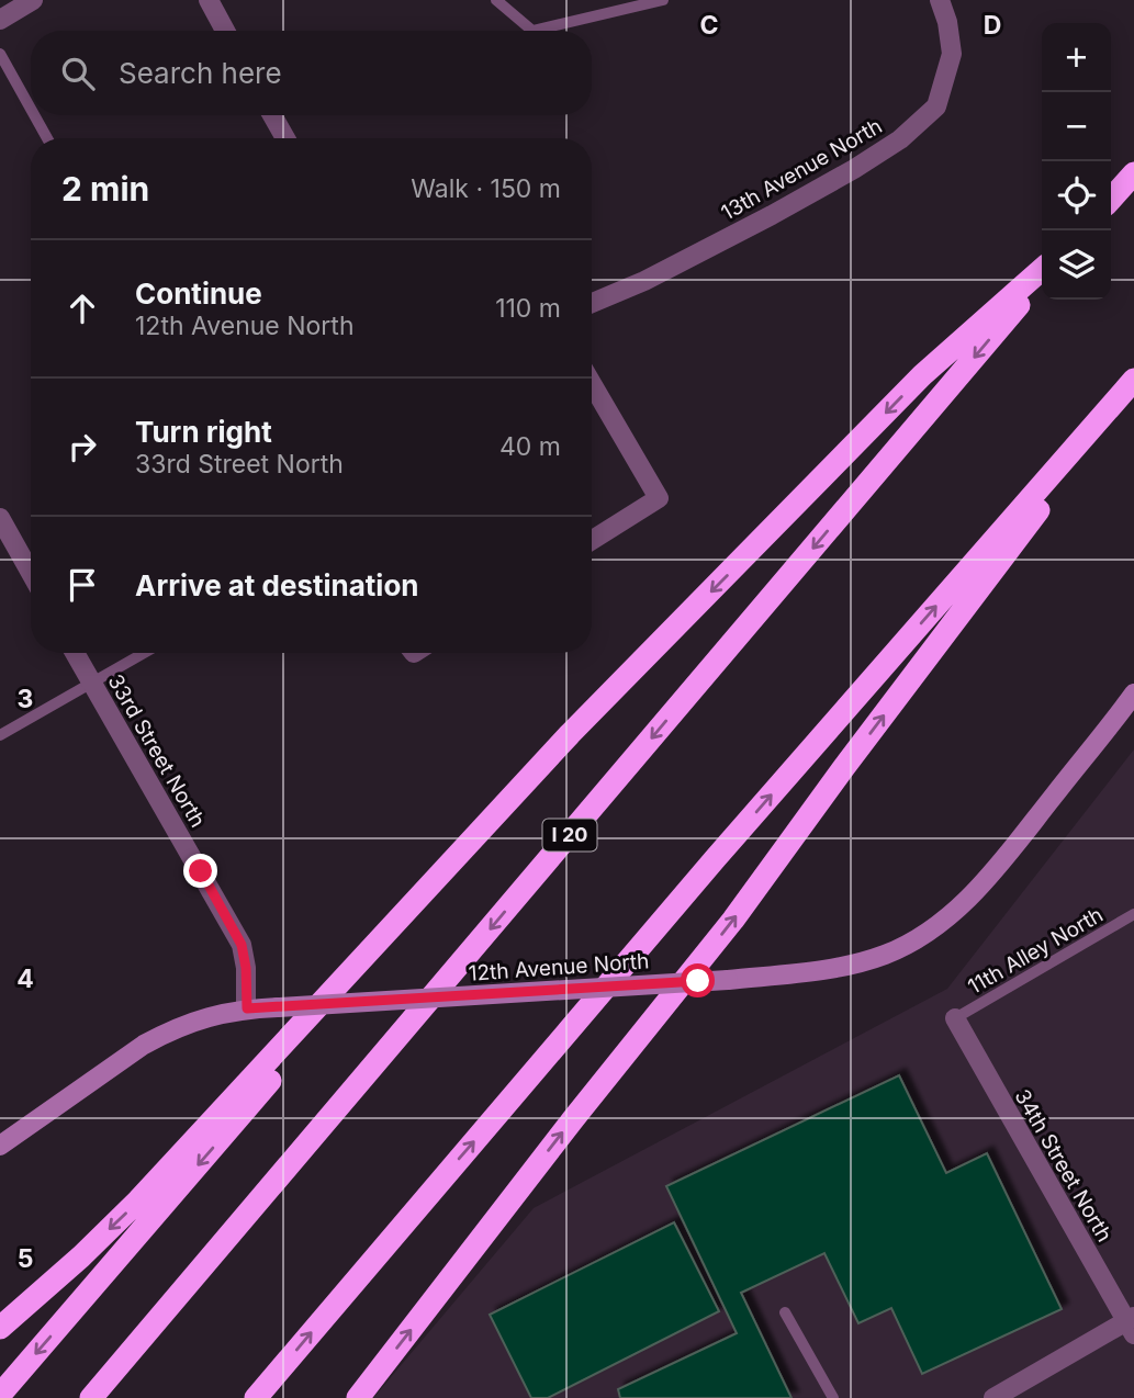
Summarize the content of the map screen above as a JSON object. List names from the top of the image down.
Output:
{
  "streets": {
    "highway": ["I 20"],
    "street": [
      "13th Avenue North",
      "33rd Street North",
      "12th Avenue North",
      "34th Street North"
    ],
    "lane": ["11th Alley North"]
  },
  "crossings": [
    ["33rd Street North", "12th Avenue North"],
    ["11th Alley North", "34th Street North"]
  ],
  "page": {
    "map_buttons": ["+", "−"],
    "search": "Search here",
    "heading": ["2 min", "Walk · 150 m"],
    "list": [
      ["Continue", "12th Avenue North", "110 m"],
      ["Turn right", "33rd Street North", "40 m"],
      "Arrive at destination"
    ]
  },
  "grid": {
    "columns": ["C", "D"],
    "rows": ["3", "4", "5"]
  }
}
